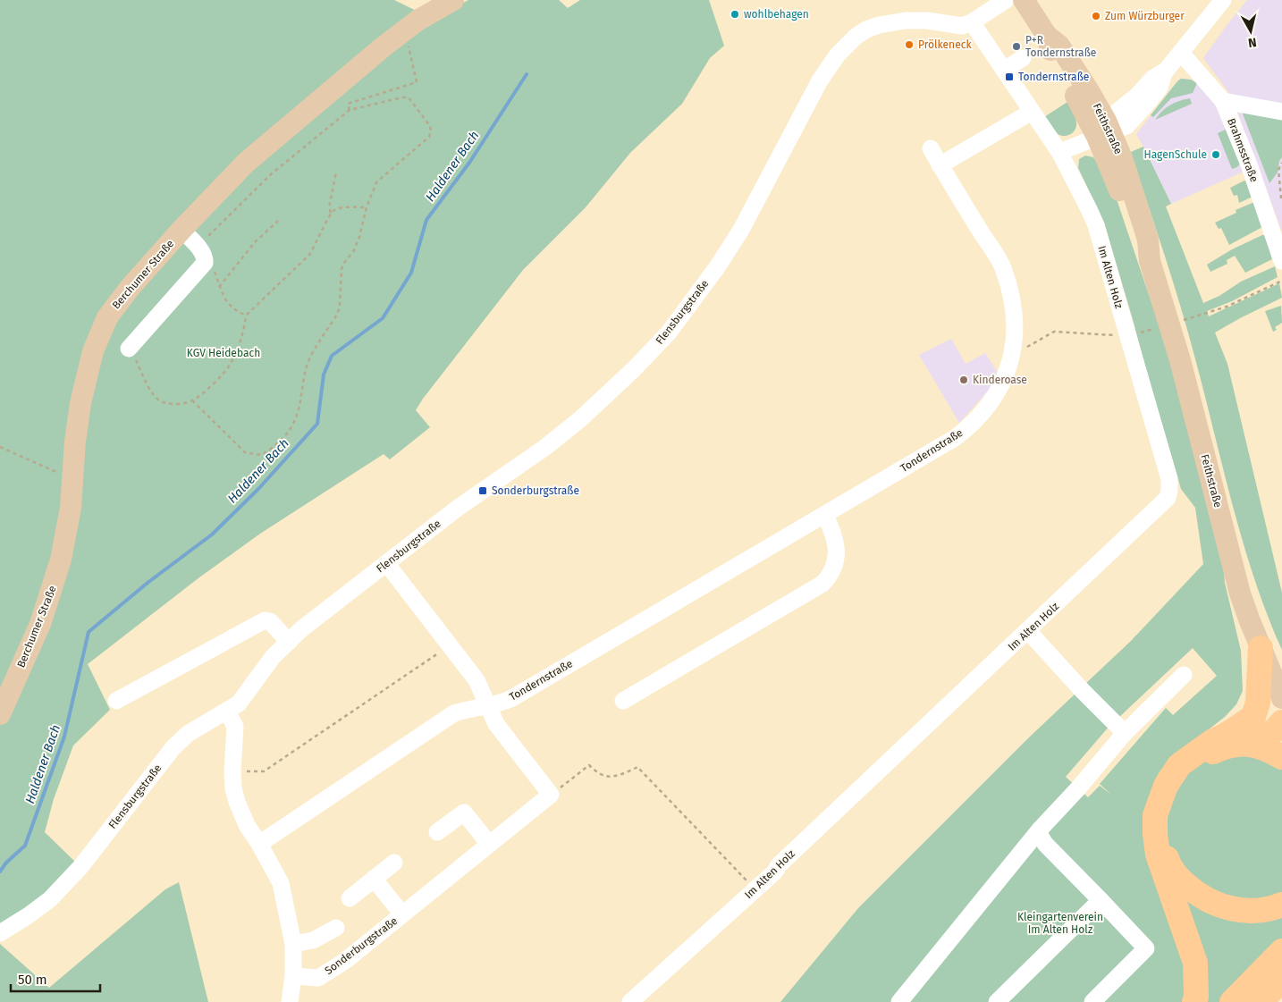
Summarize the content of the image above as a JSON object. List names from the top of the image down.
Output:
{
  "streets": {
    "main road": ["Feithstraße", "Berchumer Straße"],
    "street": [
      "Brahmsstraße",
      "Im Alten Holz",
      "Flensburgstraße",
      "Tondernstraße",
      "Sonderburgstraße"
    ]
  },
  "crossings": [
    ["Im Alten Holz", "Flensburgstraße"]
  ],
  "water": ["Haldener Bach"],
  "parks": ["KGV Heidebach", "Kleingartenverein Im Alten Holz"],
  "places": {
    "other": [
      "wohlbehagen",
      "Zum Würzburger",
      "Prölkeneck",
      "P+R Tondernstraße",
      "HagenSchule",
      "Kinderoase"
    ],
    "transit": ["Tondernstraße", "Sonderburgstraße"]
  },
  "scale_bar": "50 m",
  "north": "bottom"
}
